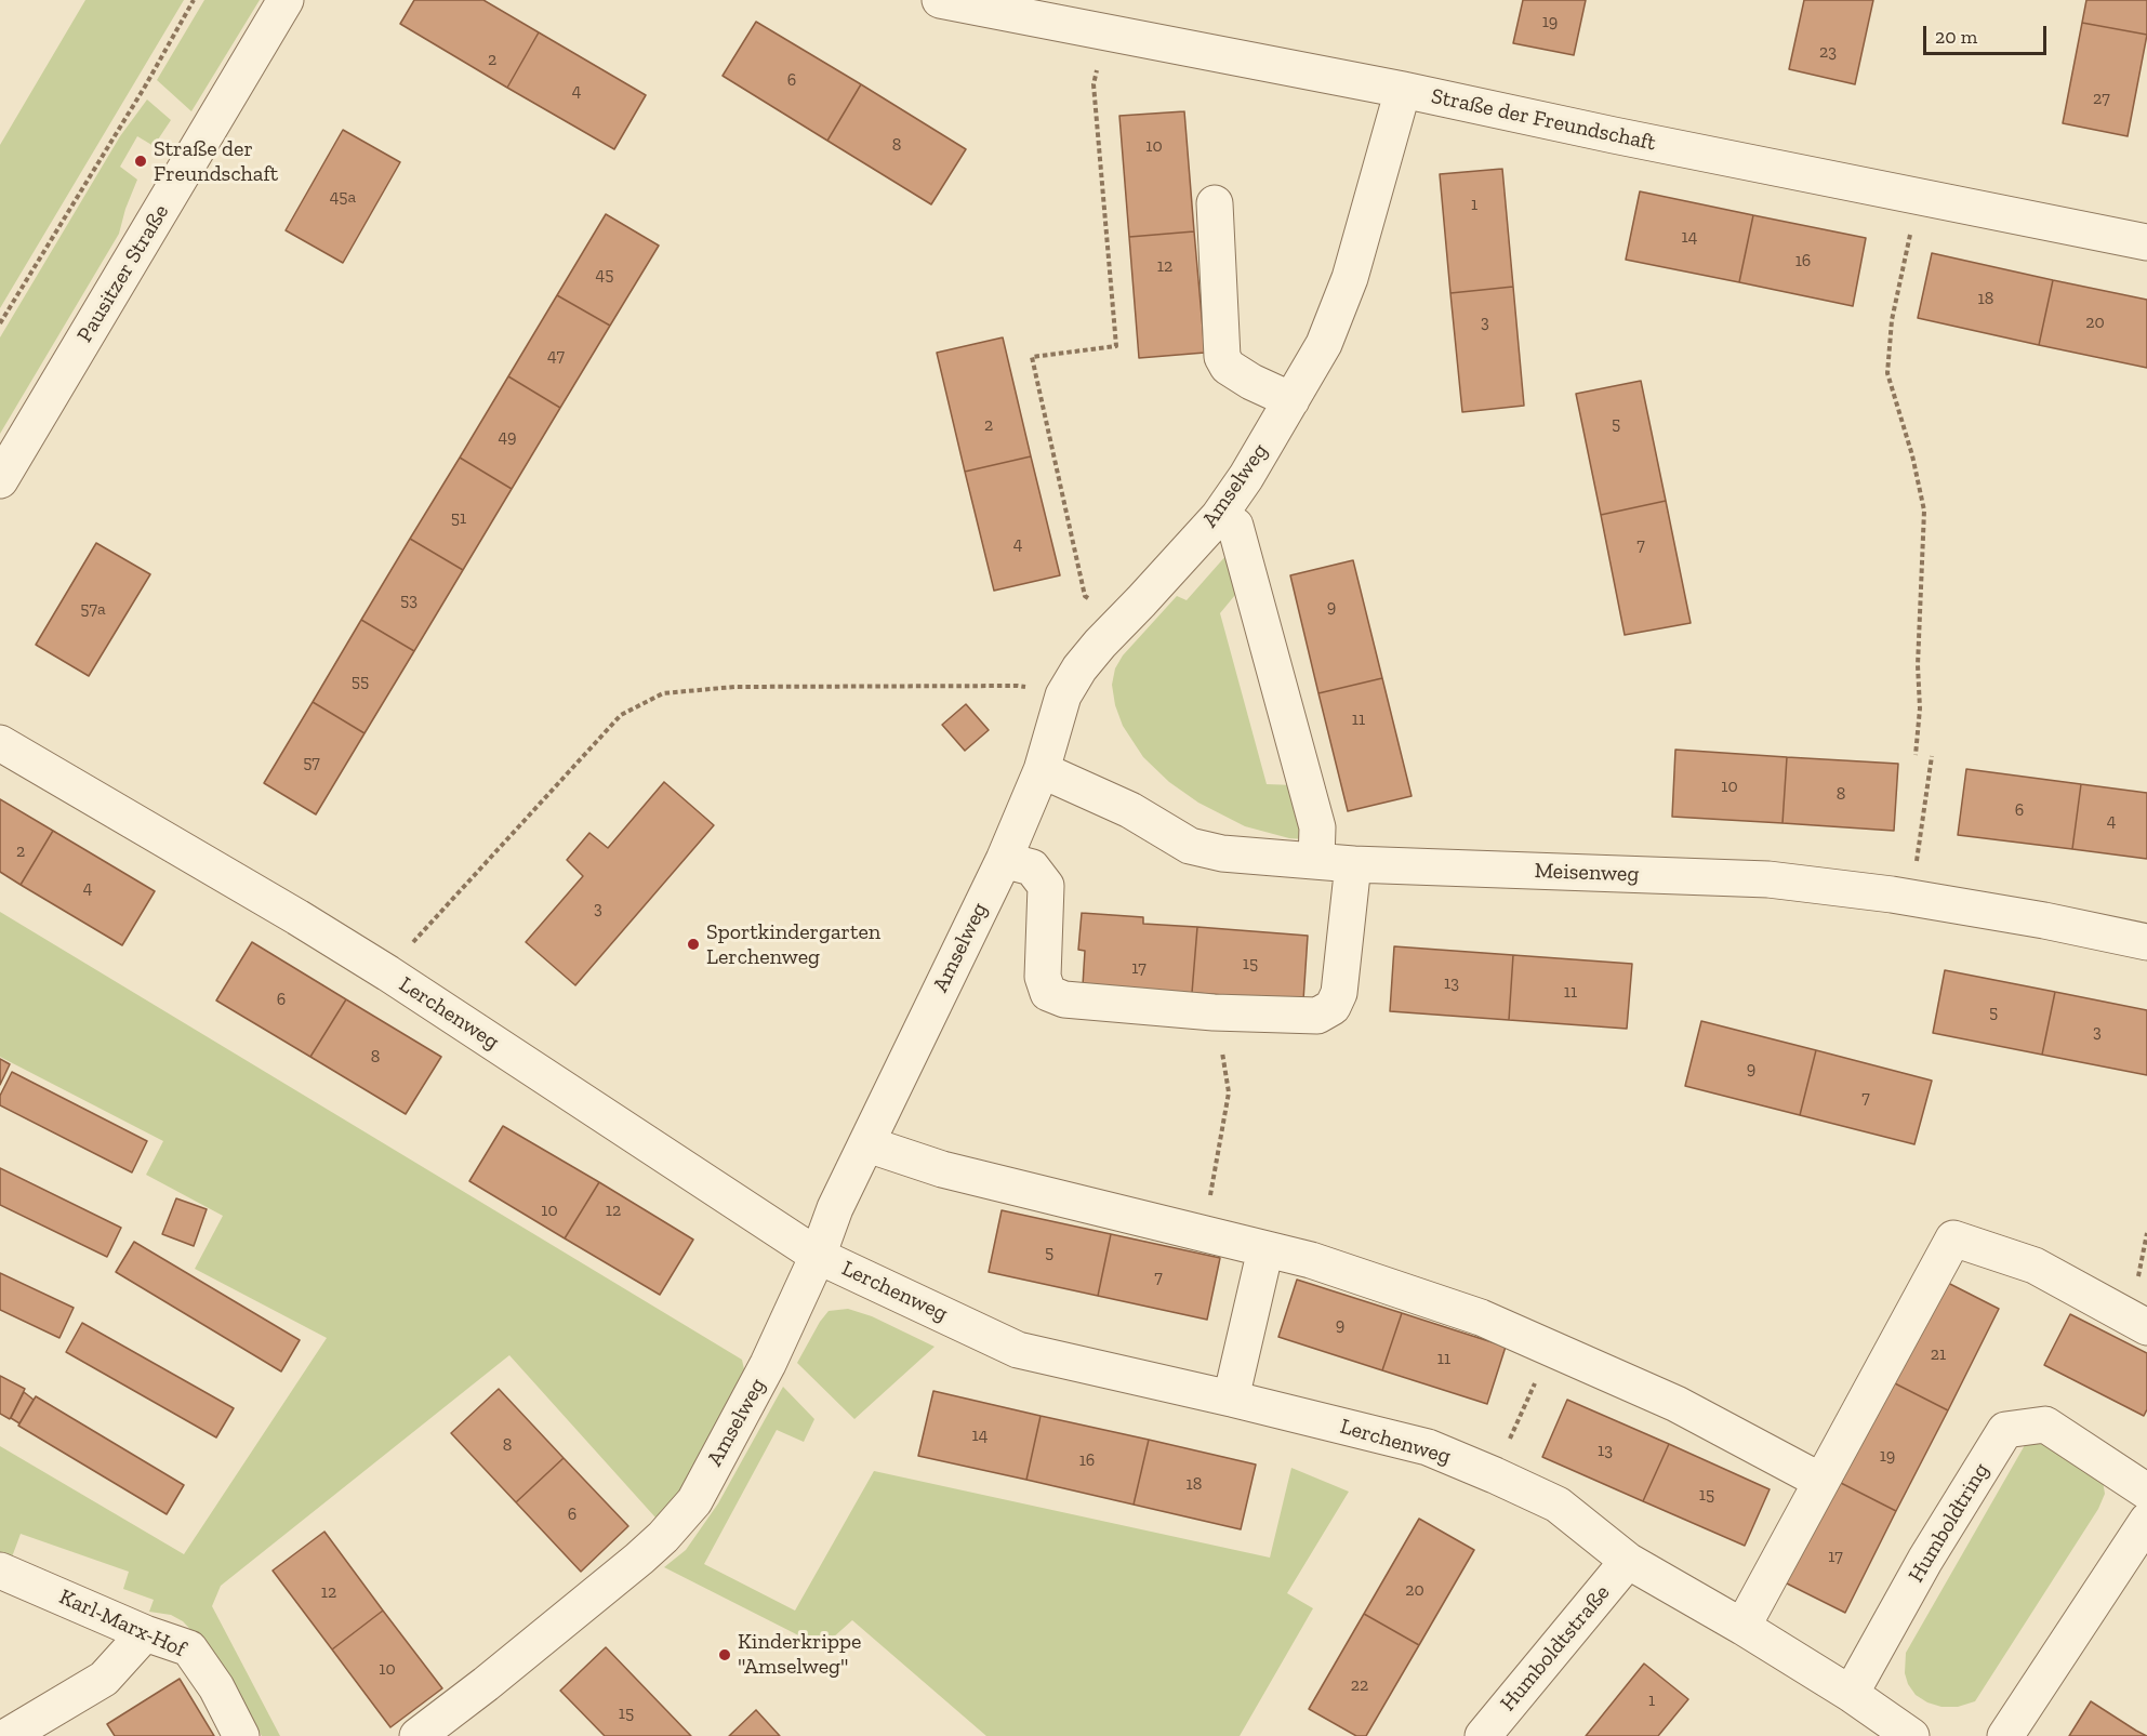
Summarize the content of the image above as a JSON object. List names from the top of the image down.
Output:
{
  "streets": {
    "street": [
      "Straße der Freundschaft",
      "Pausitzer Straße",
      "Amselweg",
      "Meisenweg",
      "Lerchenweg",
      "Humboldtring",
      "Karl-Marx-Hof",
      "Humboldtstraße"
    ]
  },
  "crossings": [
    ["Straße der Freundschaft", "Amselweg"],
    ["Amselweg", "Meisenweg"],
    ["Amselweg", "Lerchenweg"],
    ["Lerchenweg", "Humboldtring"],
    ["Lerchenweg", "Humboldtstraße"]
  ],
  "places": ["Straße der Freundschaft", "Sportkindergarten Lerchenweg", "Kinderkrippe \"Amselweg\""],
  "house_numbers": [
    "19",
    "23",
    "2",
    "6",
    "4",
    "27",
    "8",
    "10",
    "45a",
    "1",
    "14",
    "16",
    "12",
    "45",
    "18",
    "3",
    "20",
    "47",
    "5",
    "2",
    "49",
    "51",
    "4",
    "7",
    "53",
    "9",
    "57a",
    "55",
    "11",
    "57",
    "10",
    "8",
    "6",
    "4",
    "2",
    "4",
    "3",
    "15",
    "17",
    "13",
    "11",
    "6",
    "5",
    "3",
    "8",
    "9",
    "7",
    "10",
    "12",
    "5",
    "7",
    "9",
    "21",
    "11",
    "14",
    "8",
    "13",
    "19",
    "16",
    "18",
    "15",
    "6",
    "17",
    "20",
    "12",
    "10",
    "22",
    "1",
    "15"
  ],
  "scale_bar": "20 m"
}
